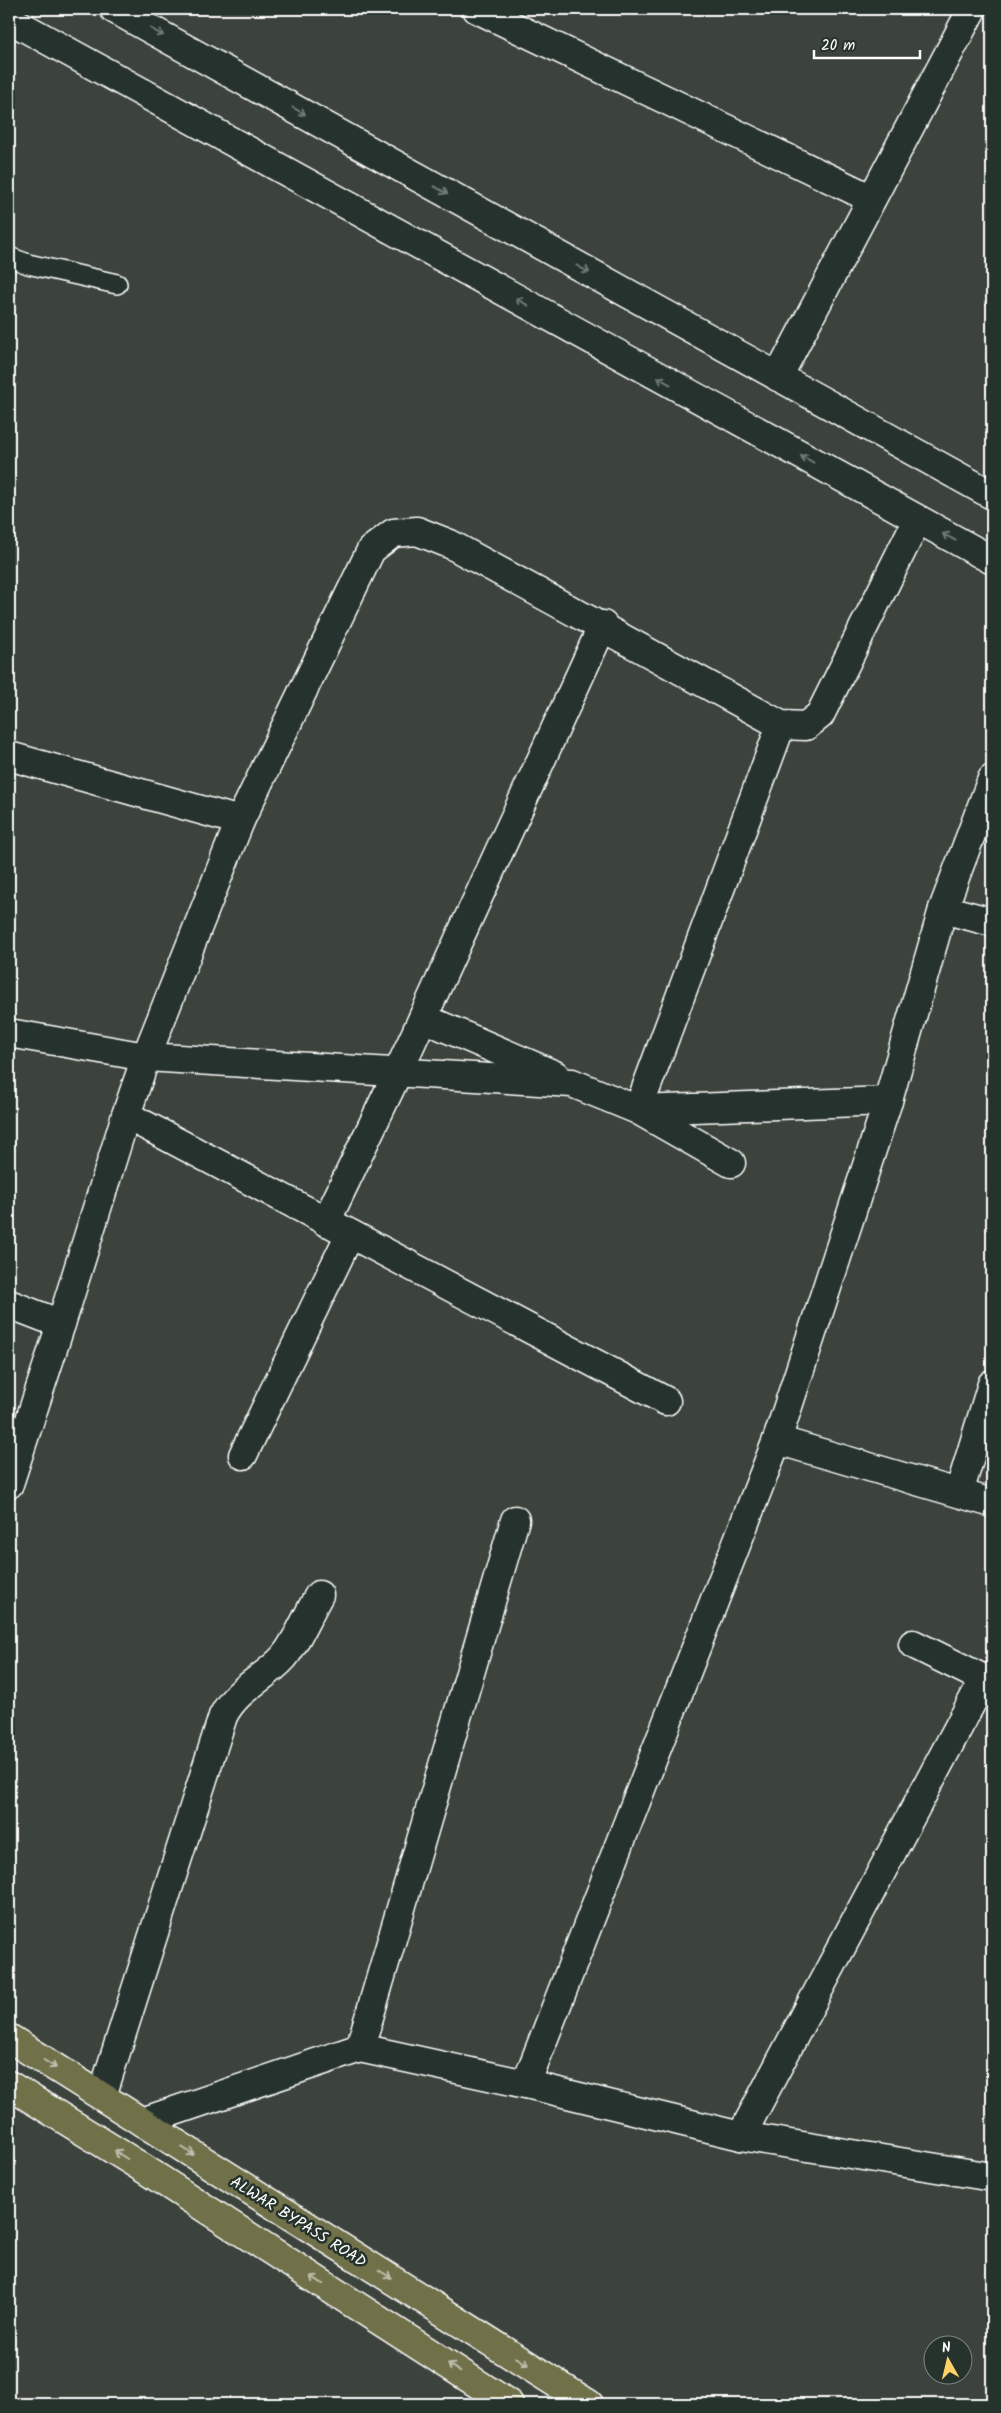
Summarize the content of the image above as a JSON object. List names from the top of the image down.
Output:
{
  "streets": {
    "main road": ["ALWAR BYPASS ROAD"]
  },
  "scale_bar": "20 m",
  "north": "top"
}
